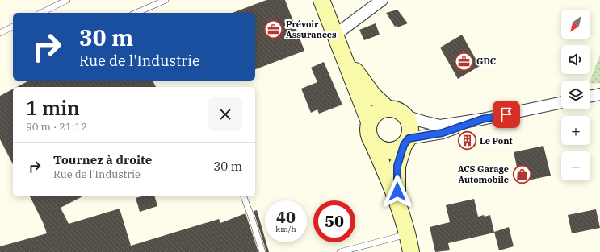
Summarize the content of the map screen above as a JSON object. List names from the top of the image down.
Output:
{
  "places": {
    "office": ["Prévoir Assurances", "GDC"],
    "building": ["Le Pont"],
    "shop": ["ACS Garage Automobile"]
  },
  "north": "bottom left",
  "page": {
    "map_buttons": ["+", "−"],
    "turn": ["30 m", "Rue de l'Industrie"],
    "heading": ["1 min", "90 m · 21:12"],
    "list": [
      {
        "name": "Tournez à droite",
        "note": "Rue de l'Industrie",
        "value": "30 m"
      }
    ],
    "speed": "40 km/h",
    "limit": "50"
  }
}
